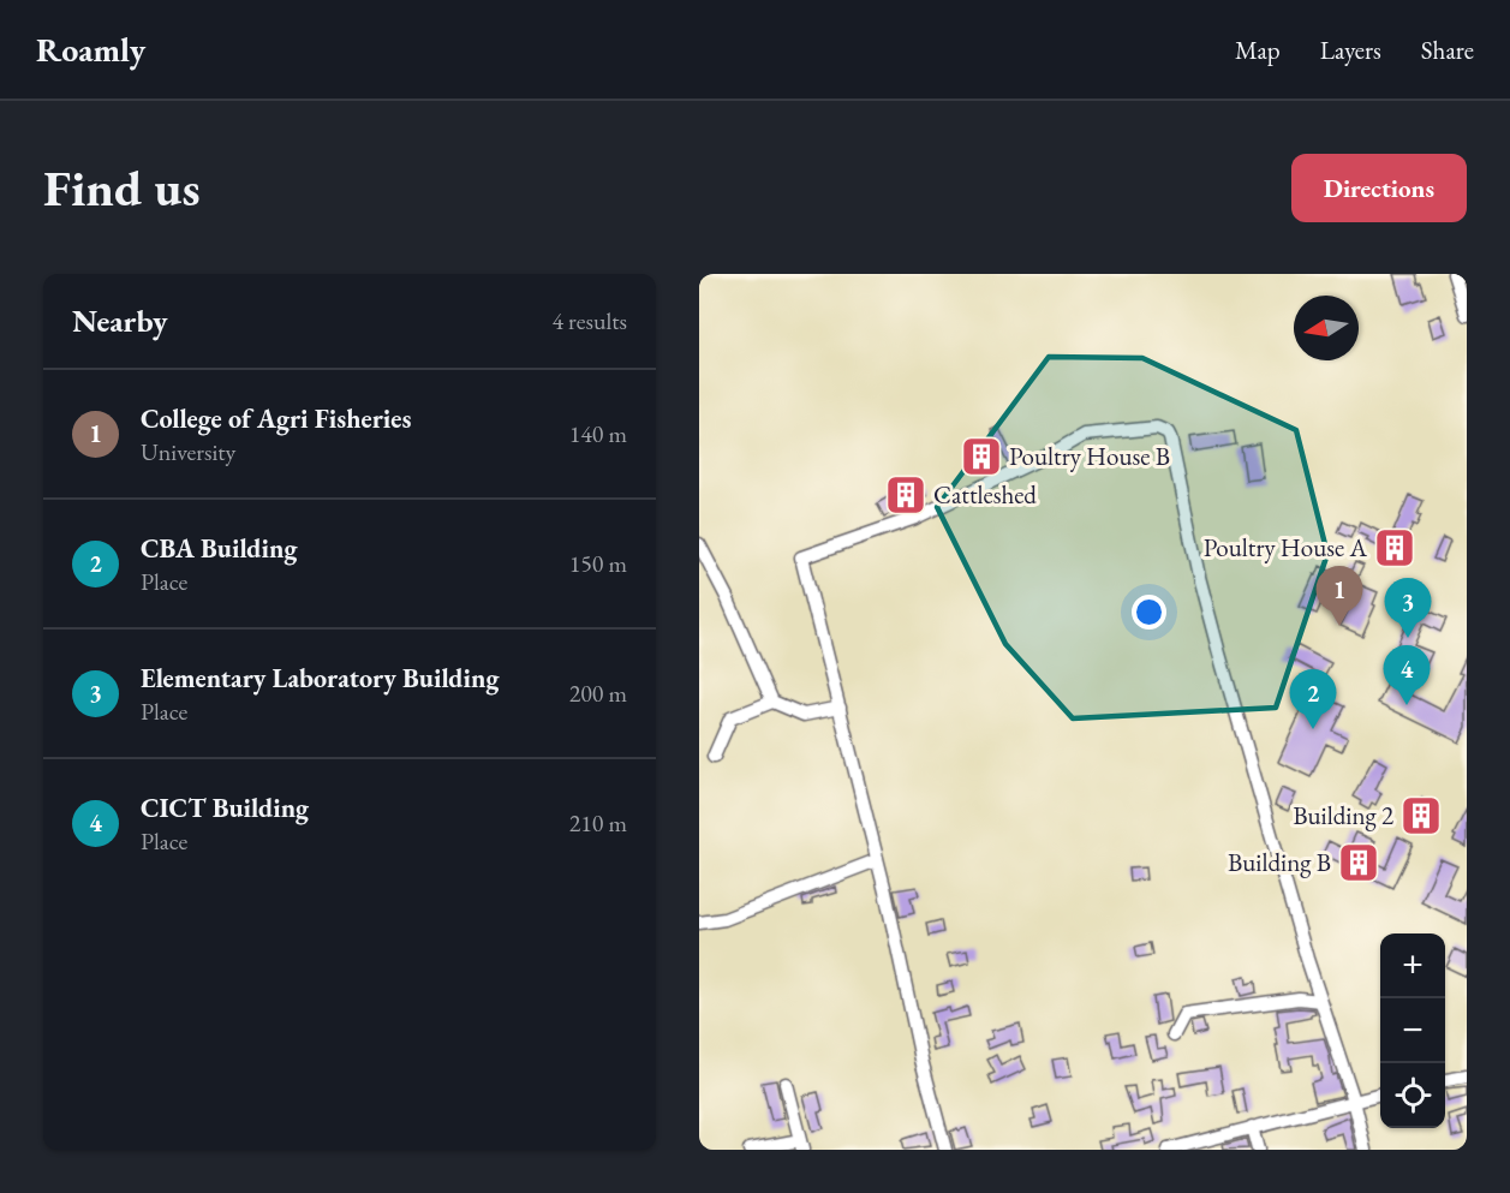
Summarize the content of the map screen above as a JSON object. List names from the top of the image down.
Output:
{
  "places": {
    "building": [
      "Poultry House B",
      "Cattleshed",
      "Poultry House A",
      "Building 2",
      "Building B"
    ]
  },
  "north": "left",
  "page": {
    "header": "Roamly",
    "nav": ["Map", "Layers", "Share"],
    "buttons": "Directions",
    "title": "Find us",
    "heading": ["Nearby", "4 results"],
    "list": [
      {
        "mark": "1",
        "name": "College of Agri Fisheries",
        "note": "University",
        "value": "140 m"
      },
      {
        "mark": "2",
        "name": "CBA Building",
        "note": "Place",
        "value": "150 m"
      },
      {
        "mark": "3",
        "name": "Elementary Laboratory Building",
        "note": "Place",
        "value": "200 m"
      },
      {
        "mark": "4",
        "name": "CICT Building",
        "note": "Place",
        "value": "210 m"
      }
    ],
    "pins": [
      "1",
      "3",
      "4",
      "2"
    ],
    "map_buttons": ["+", "−"]
  }
}
